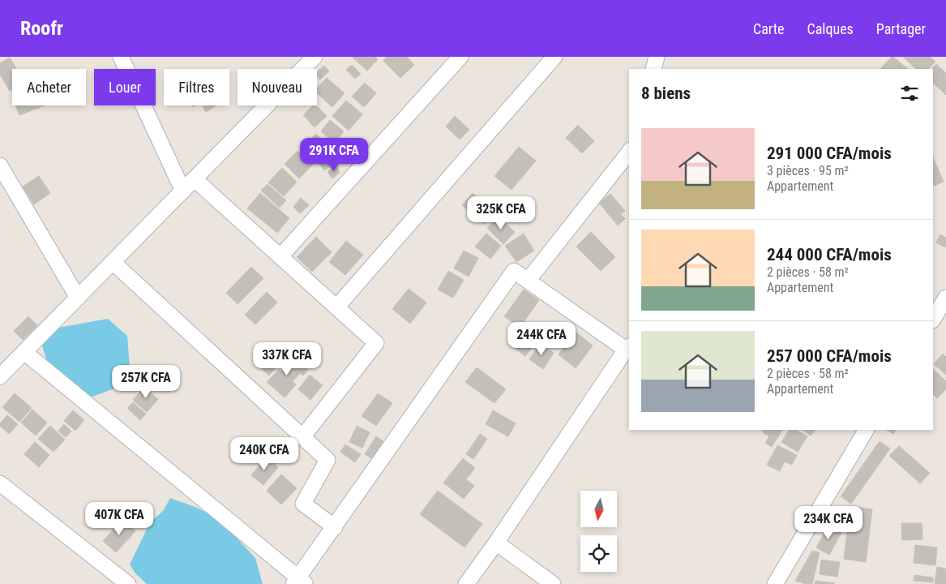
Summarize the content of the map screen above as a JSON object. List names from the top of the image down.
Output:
{
  "north": "bottom",
  "page": {
    "header": "Roofr",
    "nav": ["Carte", "Calques", "Partager"],
    "chip": [
      "Acheter",
      "Louer",
      "Filtres",
      "Nouveau"
    ],
    "heading": "8 biens",
    "list": [
      {
        "name": "291 000 CFA/mois",
        "note": "3 pièces · 95 m² · Appartement"
      },
      {
        "name": "244 000 CFA/mois",
        "note": "2 pièces · 58 m² · Appartement"
      },
      {
        "name": "257 000 CFA/mois",
        "note": "2 pièces · 58 m² · Appartement"
      }
    ],
    "price": [
      "291K CFA",
      "325K CFA",
      "244K CFA",
      "337K CFA",
      "257K CFA",
      "240K CFA",
      "407K CFA",
      "234K CFA"
    ]
  }
}
